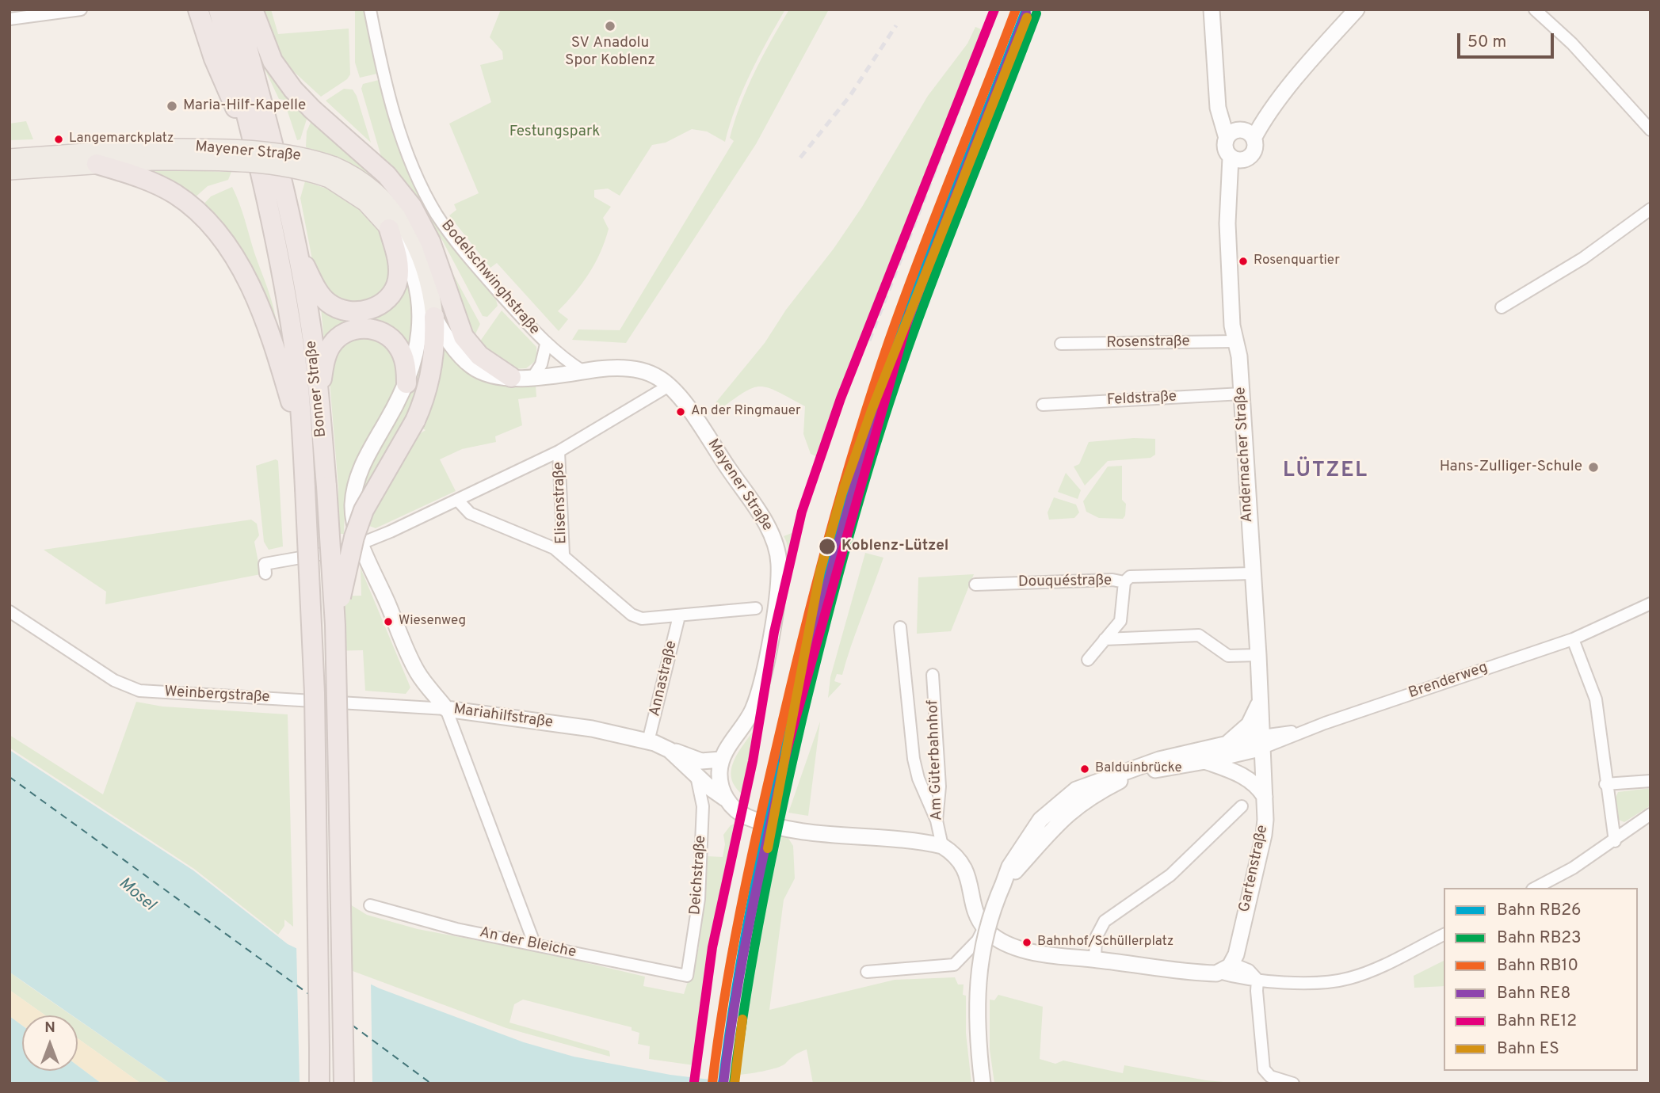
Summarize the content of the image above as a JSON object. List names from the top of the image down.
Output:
{
  "streets": {
    "highway": ["Bonner Straße"],
    "main road": ["Mayener Straße"],
    "street": [
      "Bodelschwinghstraße",
      "Rosenstraße",
      "Feldstraße",
      "Andernacher Straße",
      "Elisenstraße",
      "Douquéstraße",
      "Annastraße",
      "Brenderweg",
      "Weinbergstraße",
      "Mariahilfstraße",
      "Am Güterbahnhof",
      "Gartenstraße",
      "Deichstraße",
      "An der Bleiche"
    ]
  },
  "crossings": [
    ["Mayener Straße", "Bodelschwinghstraße"],
    ["Rosenstraße", "Andernacher Straße"],
    ["Feldstraße", "Andernacher Straße"],
    ["Andernacher Straße", "Douquéstraße"],
    ["Andernacher Straße", "Brenderweg"],
    ["Andernacher Straße", "Gartenstraße"],
    ["Annastraße", "Mariahilfstraße"],
    ["Brenderweg", "Gartenstraße"],
    ["Weinbergstraße", "Mariahilfstraße"],
    ["Mariahilfstraße", "Deichstraße"],
    ["Deichstraße", "An der Bleiche"]
  ],
  "districts": ["LÜTZEL"],
  "water": ["Mosel"],
  "parks": ["Festungspark"],
  "places": [
    "SV Anadolu Spor Koblenz",
    "Maria-Hilf-Kapelle",
    "Langemarckplatz",
    "Rosenquartier",
    "An der Ringmauer",
    "Hans-Zulliger-Schule",
    "Koblenz-Lützel",
    "Wiesenweg",
    "Balduinbrücke",
    "Bahnhof/Schüllerplatz"
  ],
  "lines": [
    "rail line RB26",
    "rail line RB10",
    "rail line RE12",
    "rail line RB23",
    "rail line RE8",
    "rail line ES"
  ],
  "legend": [
    "Bahn RB26",
    "Bahn RB23",
    "Bahn RB10",
    "Bahn RE8",
    "Bahn RE12",
    "Bahn ES"
  ],
  "scale_bar": "50 m",
  "north": "top"
}
